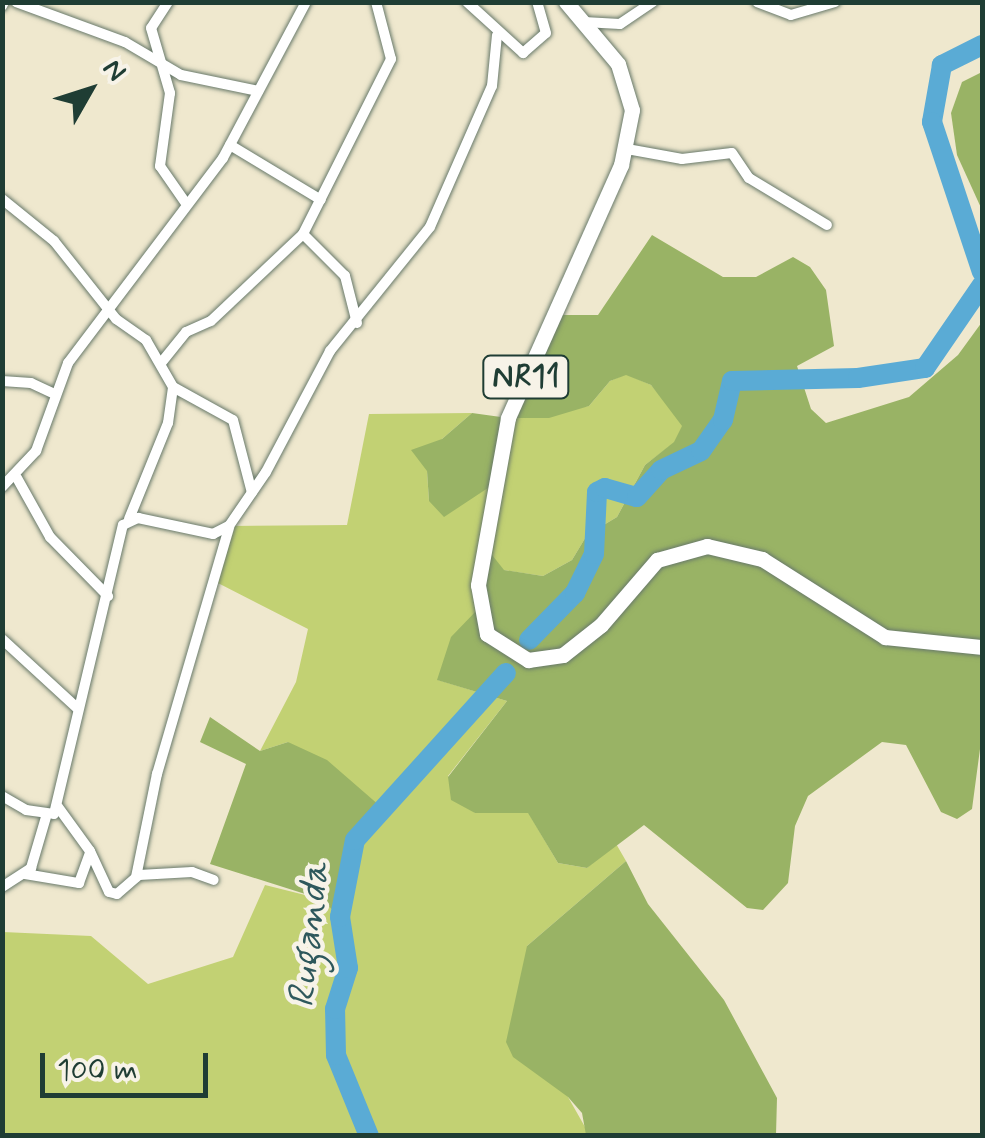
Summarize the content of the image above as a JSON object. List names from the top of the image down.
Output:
{
  "streets": {
    "highway": ["NR11"]
  },
  "water": ["Ruganda"],
  "scale_bar": "100 m",
  "north": "top right"
}
